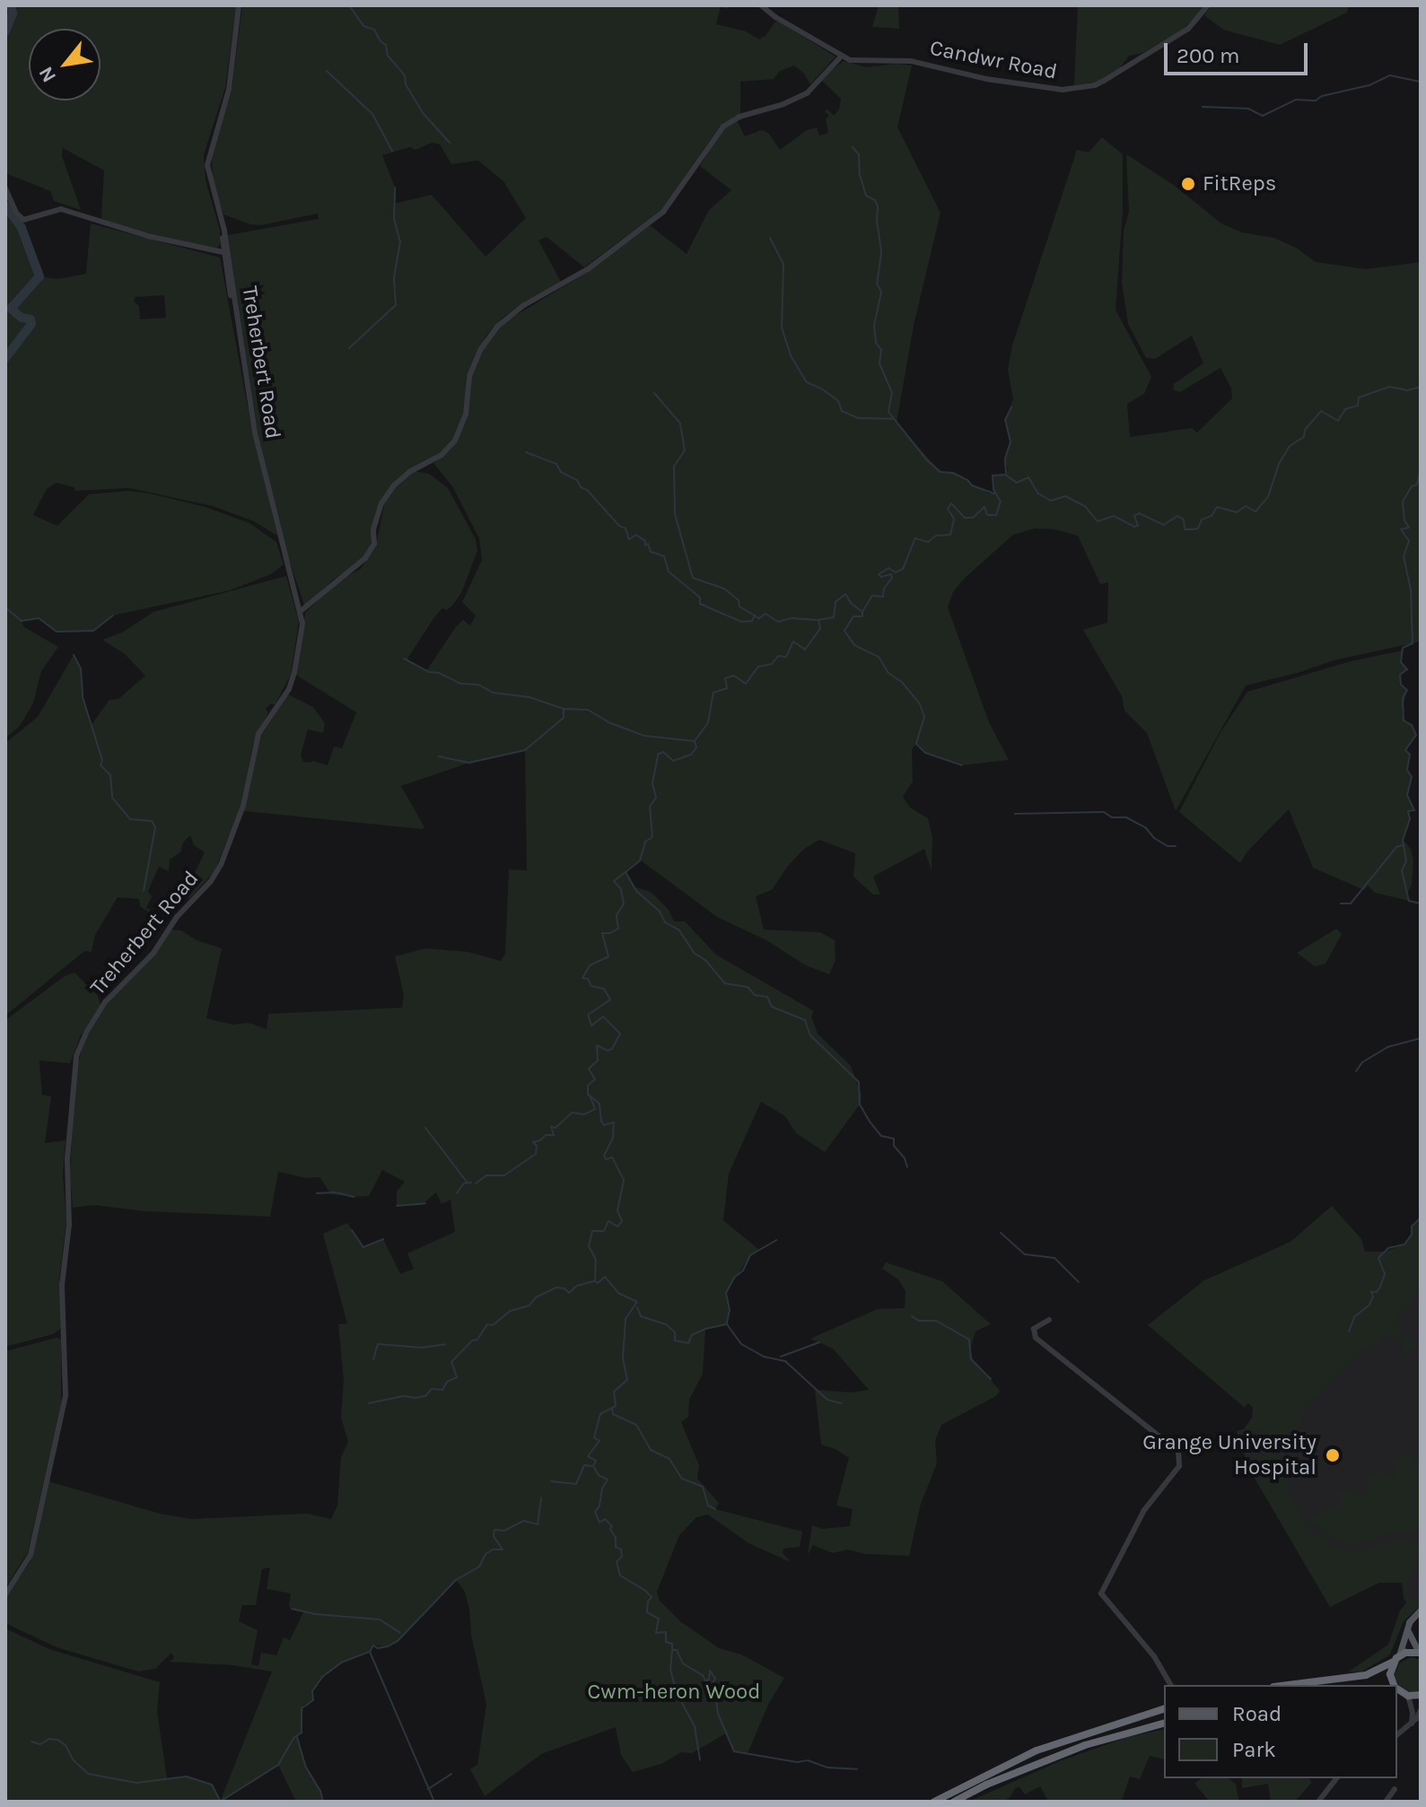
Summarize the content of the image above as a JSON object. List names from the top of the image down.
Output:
{
  "streets": {
    "street": ["Candwr Road", "Treherbert Road"]
  },
  "parks": ["Cwm-heron Wood"],
  "places": ["FitReps", "Grange University Hospital"],
  "legend": ["Road", "Park"],
  "scale_bar": "200 m",
  "north": "bottom left"
}
